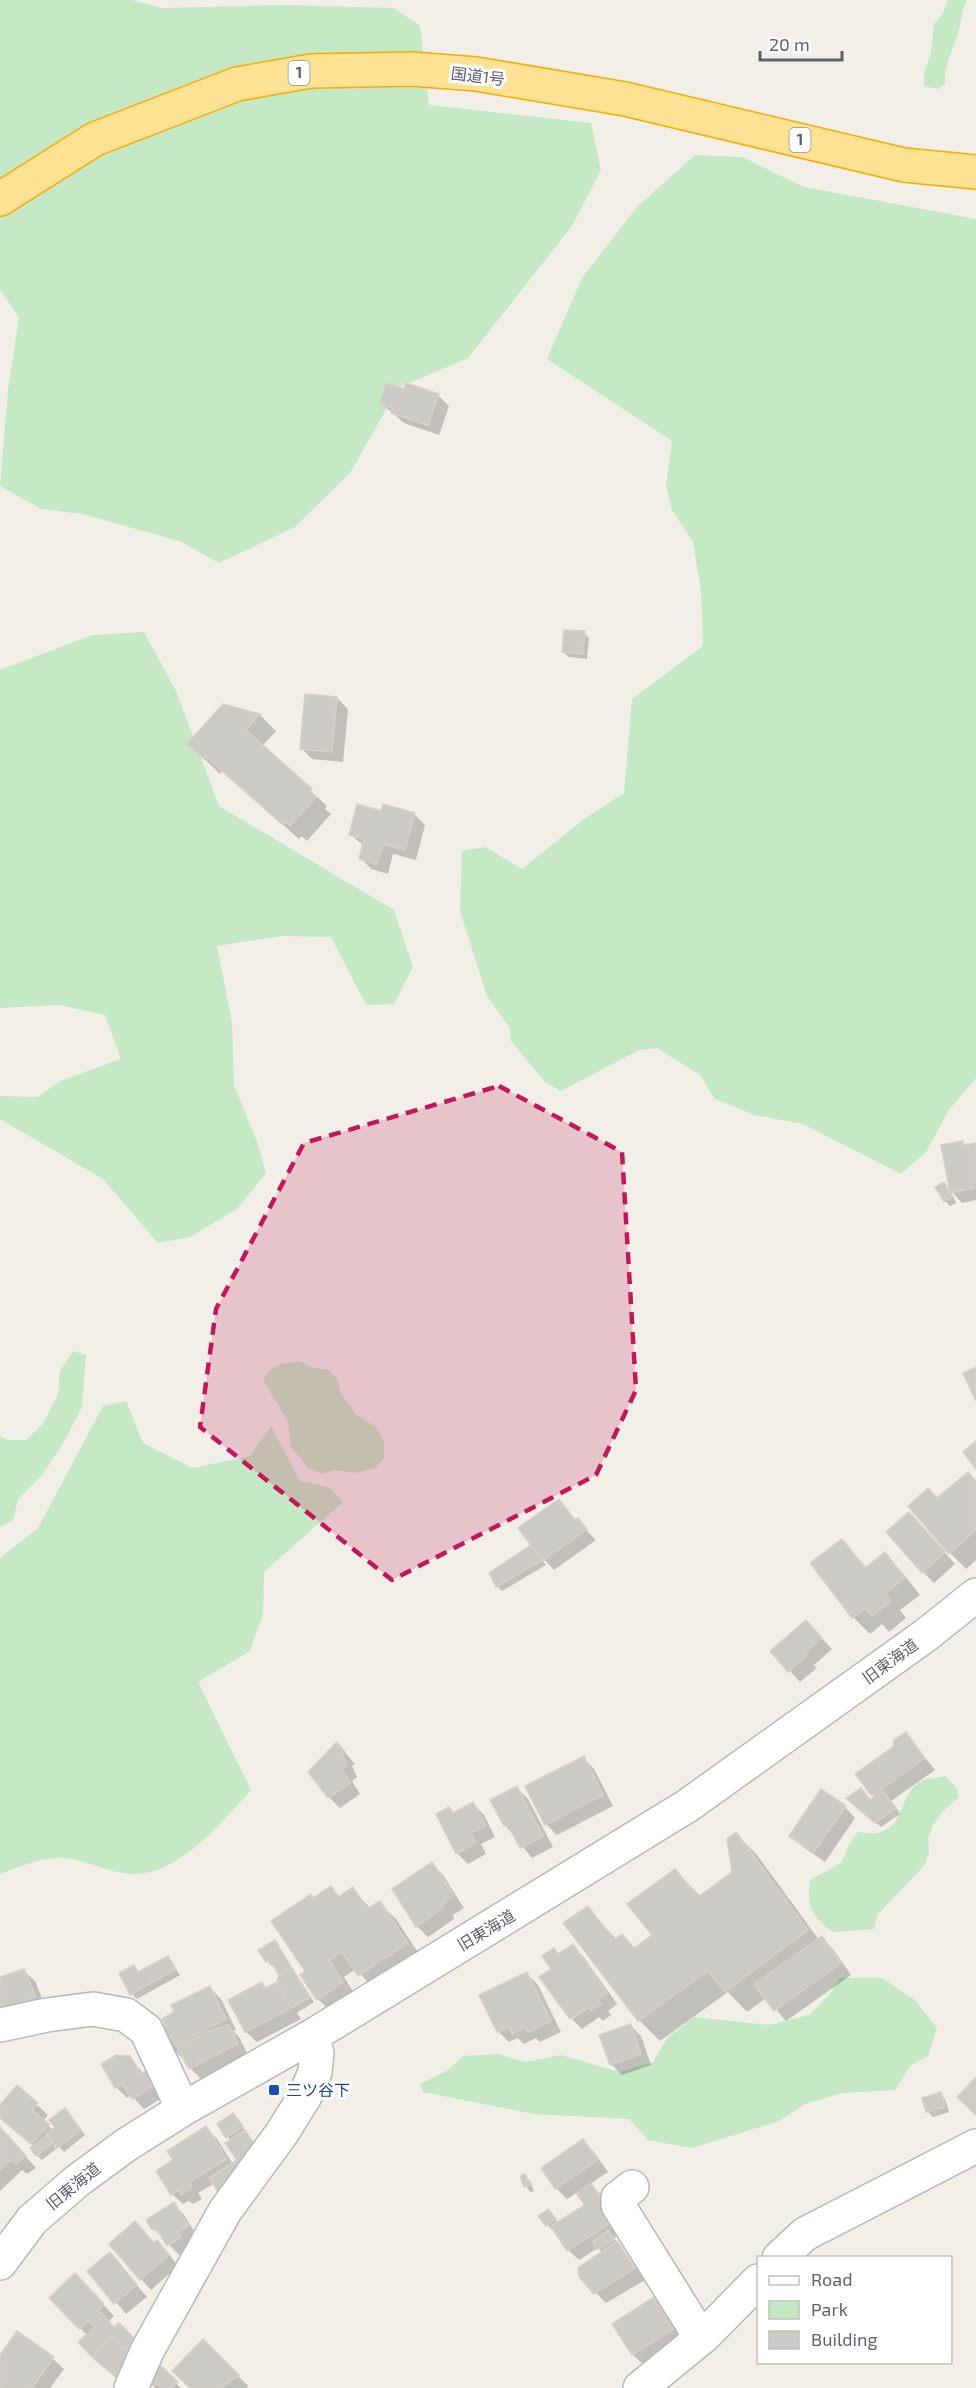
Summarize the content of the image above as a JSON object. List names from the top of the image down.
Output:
{
  "streets": {
    "highway": ["1", "国道1号"],
    "street": ["旧東海道"]
  },
  "places": {
    "transit": ["三ツ谷下"]
  },
  "legend": ["Road", "Park", "Building"],
  "scale_bar": "20 m"
}
